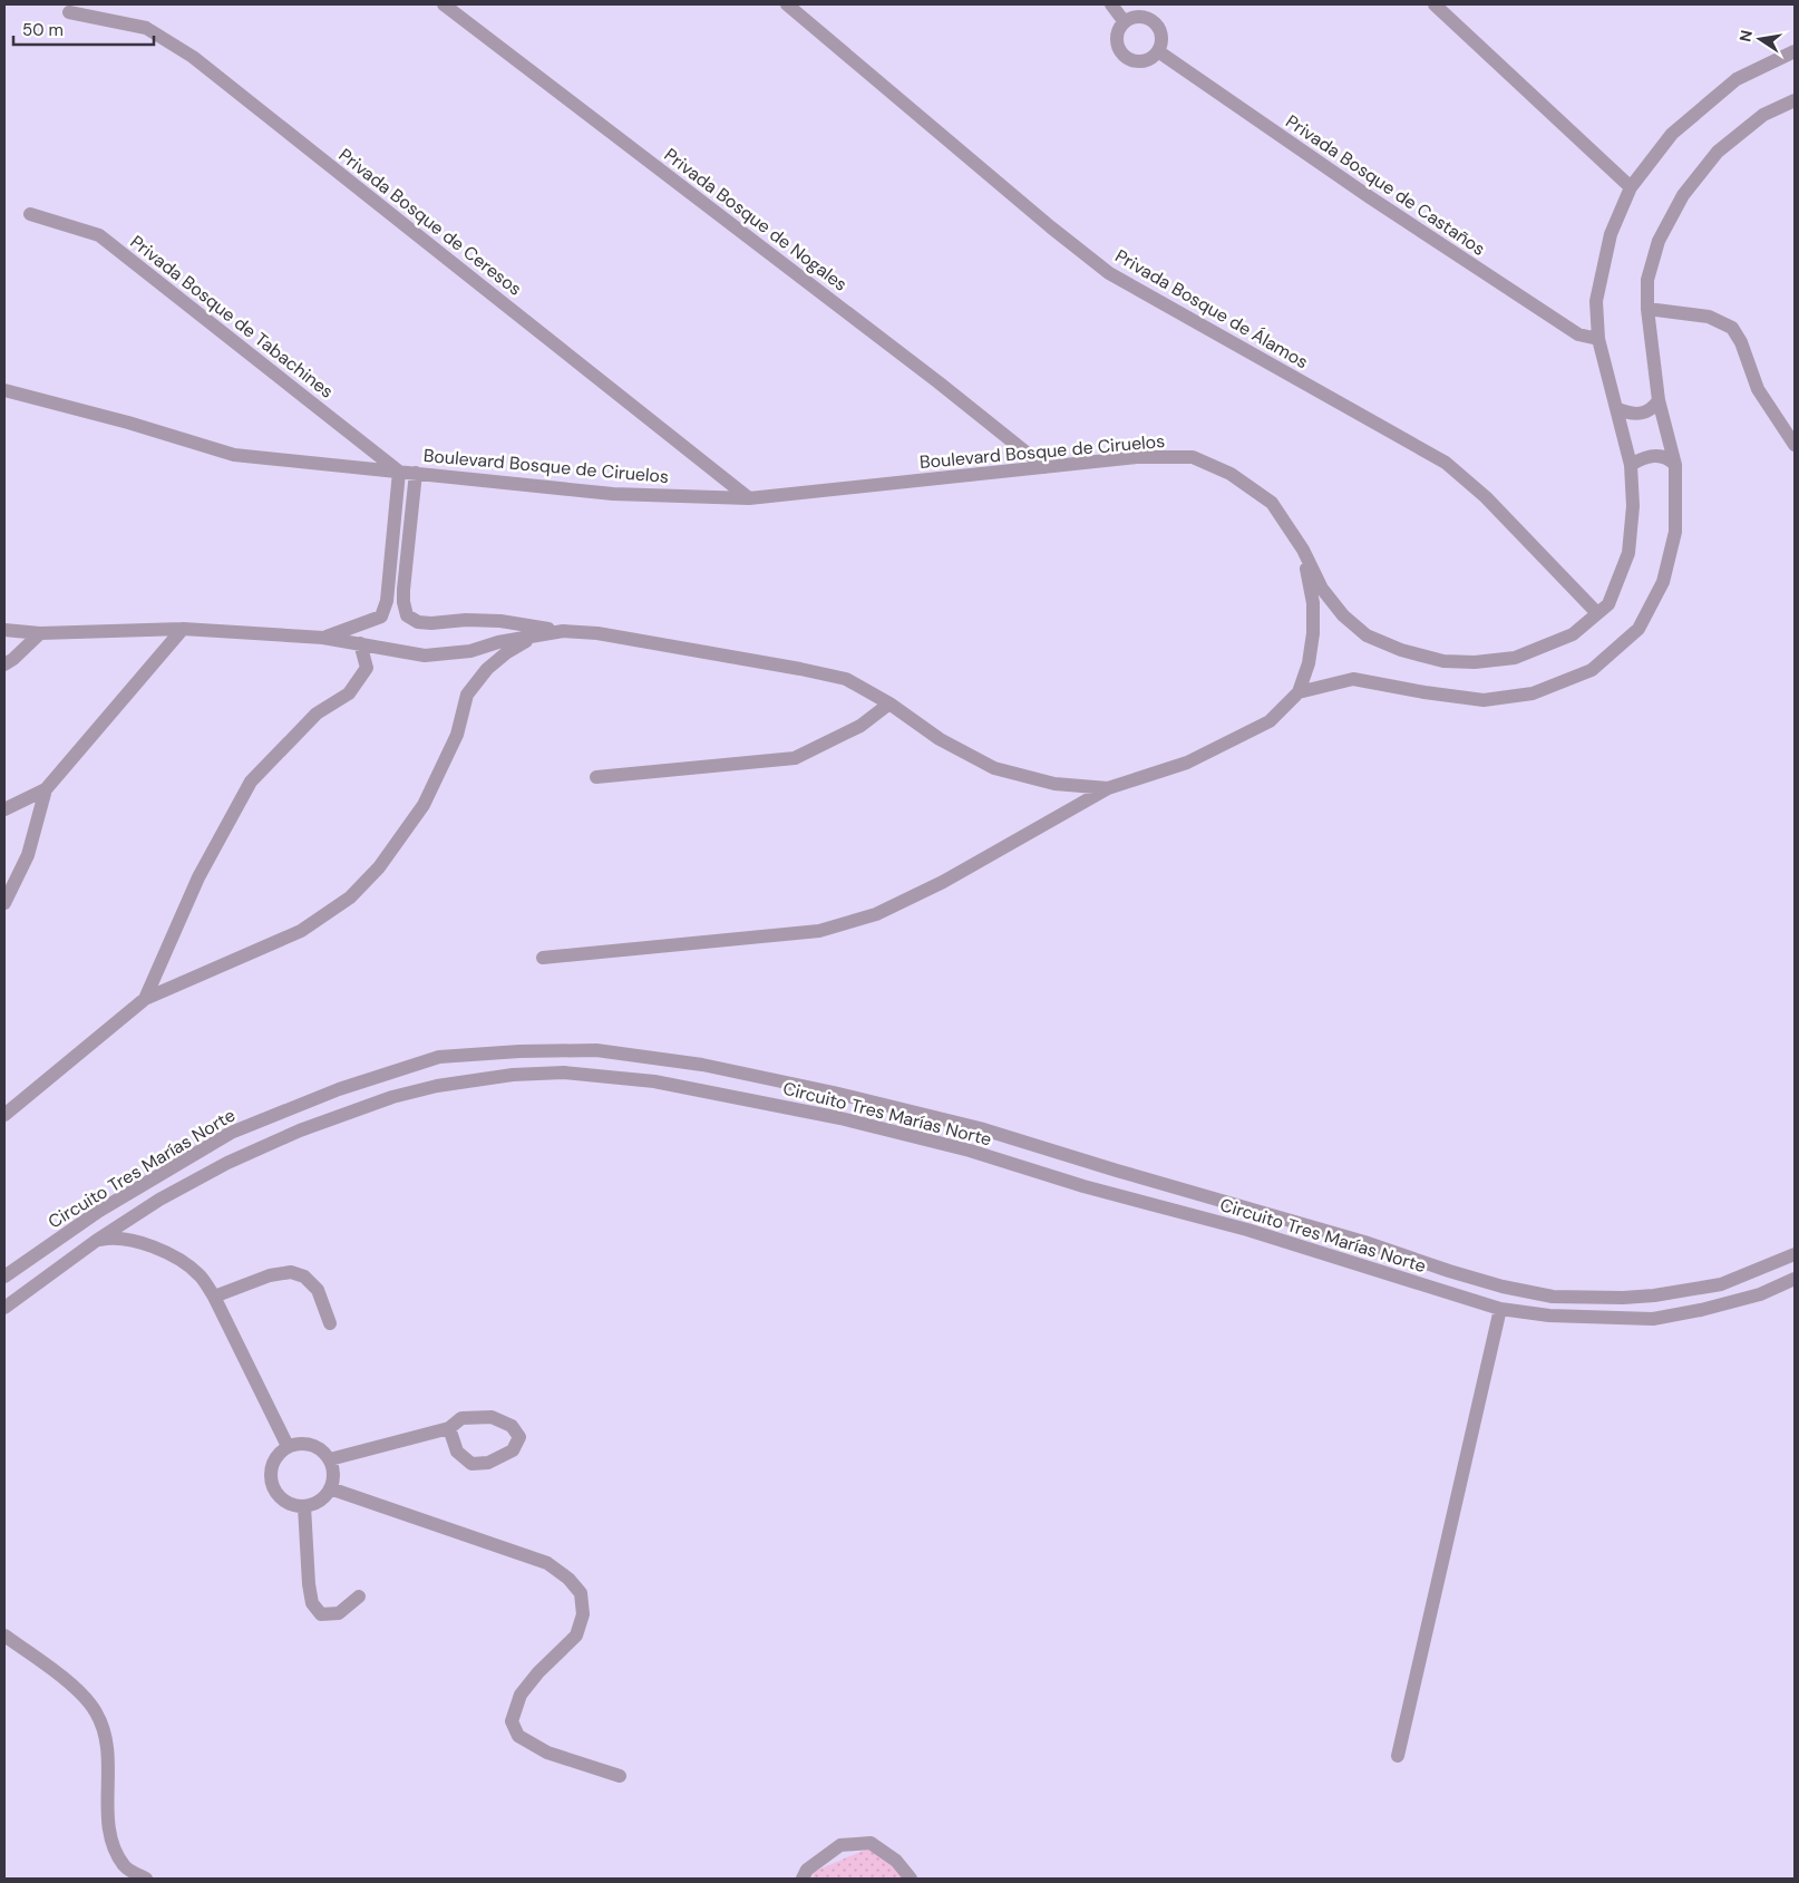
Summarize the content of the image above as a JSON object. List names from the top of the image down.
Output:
{
  "streets": {
    "street": [
      "Privada Bosque de Castaños",
      "Privada Bosque de Nogales",
      "Privada Bosque de Ceresos",
      "Privada Bosque de Álamos",
      "Privada Bosque de Tabachines",
      "Boulevard Bosque de Ciruelos",
      "Circuito Tres Marías Norte"
    ]
  },
  "crossings": [
    ["Privada Bosque de Castaños", "Boulevard Bosque de Ciruelos"],
    ["Privada Bosque de Nogales", "Boulevard Bosque de Ciruelos"],
    ["Privada Bosque de Ceresos", "Boulevard Bosque de Ciruelos"],
    ["Privada Bosque de Álamos", "Boulevard Bosque de Ciruelos"],
    ["Privada Bosque de Tabachines", "Boulevard Bosque de Ciruelos"]
  ],
  "scale_bar": "50 m",
  "north": "left"
}
